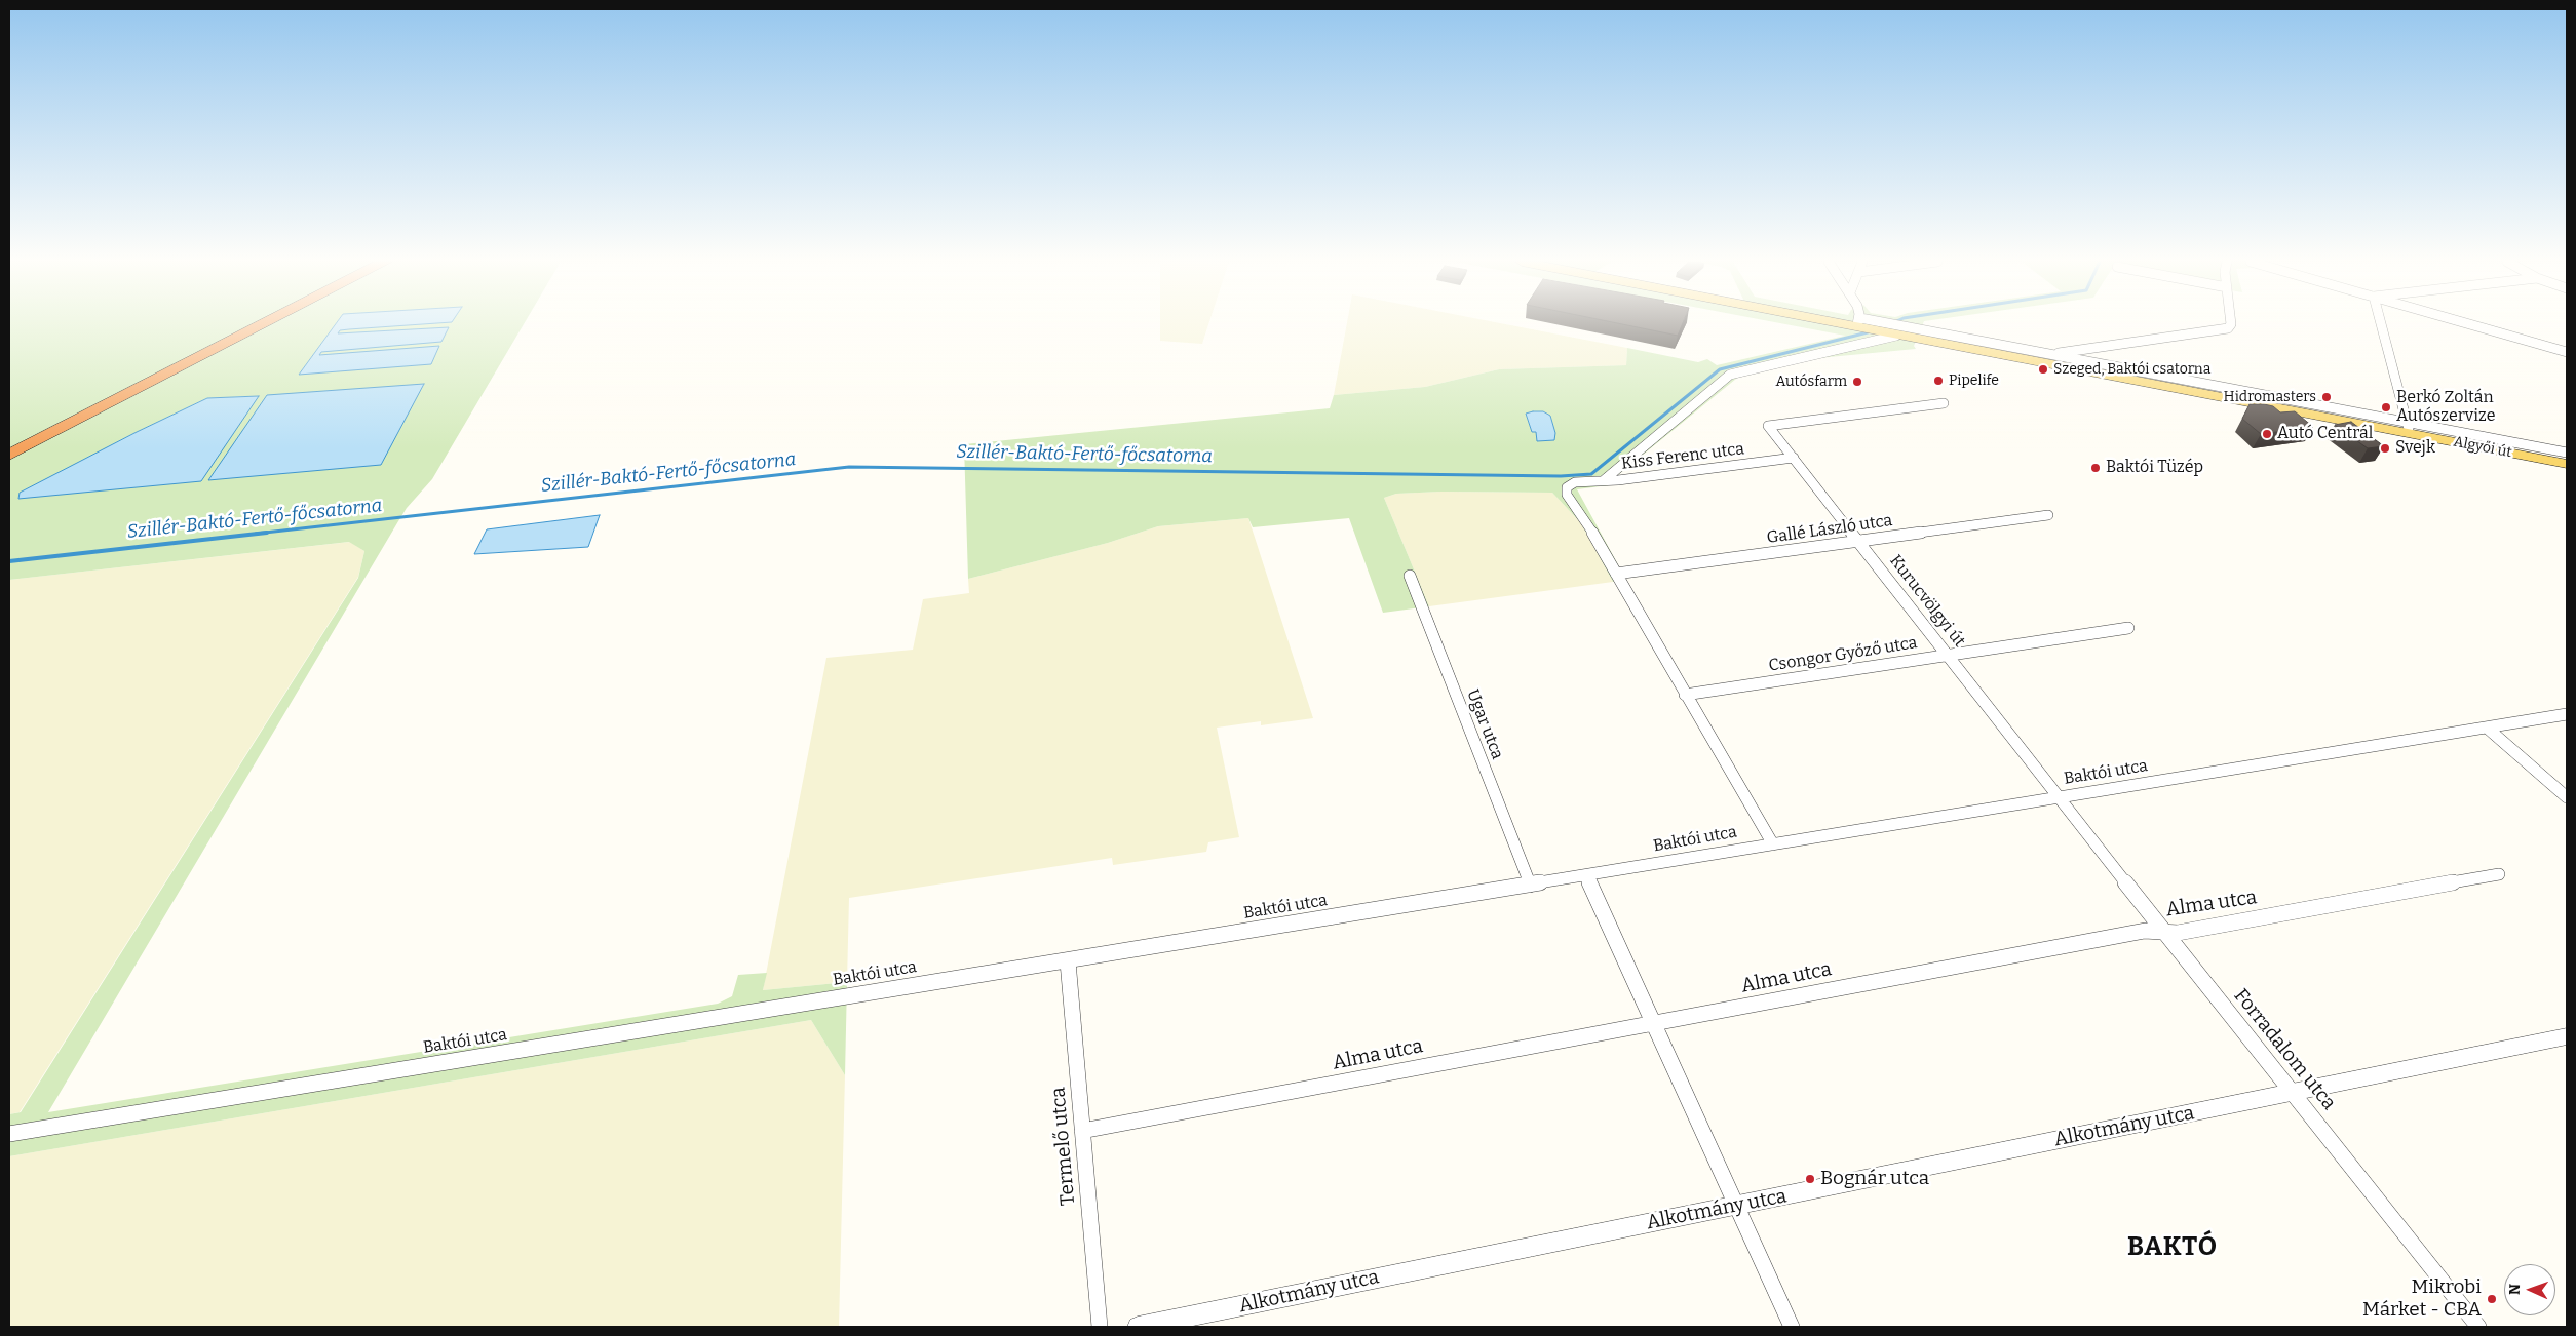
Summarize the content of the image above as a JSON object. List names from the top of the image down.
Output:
{
  "streets": {
    "main road": ["Algyői út"],
    "street": [
      "Kiss Ferenc utca",
      "Gallé László utca",
      "Kurucvölgyi út",
      "Csongor Győző utca",
      "Ugar utca",
      "Baktói utca",
      "Alma utca",
      "Forradalom utca",
      "Alkotmány utca",
      "Termelő utca"
    ]
  },
  "crossings": [
    ["Kiss Ferenc utca", "Gallé László utca"],
    ["Kiss Ferenc utca", "Kurucvölgyi út"],
    ["Gallé László utca", "Kurucvölgyi út"],
    ["Kurucvölgyi út", "Csongor Győző utca"],
    ["Kurucvölgyi út", "Baktói utca"],
    ["Kurucvölgyi út", "Forradalom utca"],
    ["Ugar utca", "Baktói utca"],
    ["Baktói utca", "Forradalom utca"],
    ["Baktói utca", "Termelő utca"],
    ["Alma utca", "Forradalom utca"],
    ["Alma utca", "Termelő utca"],
    ["Forradalom utca", "Alkotmány utca"]
  ],
  "districts": ["BAKTÓ"],
  "water": ["Szillér-Baktó-Fertő-főcsatorna"],
  "places": [
    "Szeged, Baktói csatorna",
    "Pipelife",
    "Autósfarm",
    "Hidromasters",
    "Berkó Zoltán Autószervize",
    "Autó Centrál",
    "Svejk",
    "Baktói Tüzép",
    "Bognár utca",
    "Mikrobi Márket - CBA"
  ],
  "north": "left"
}
